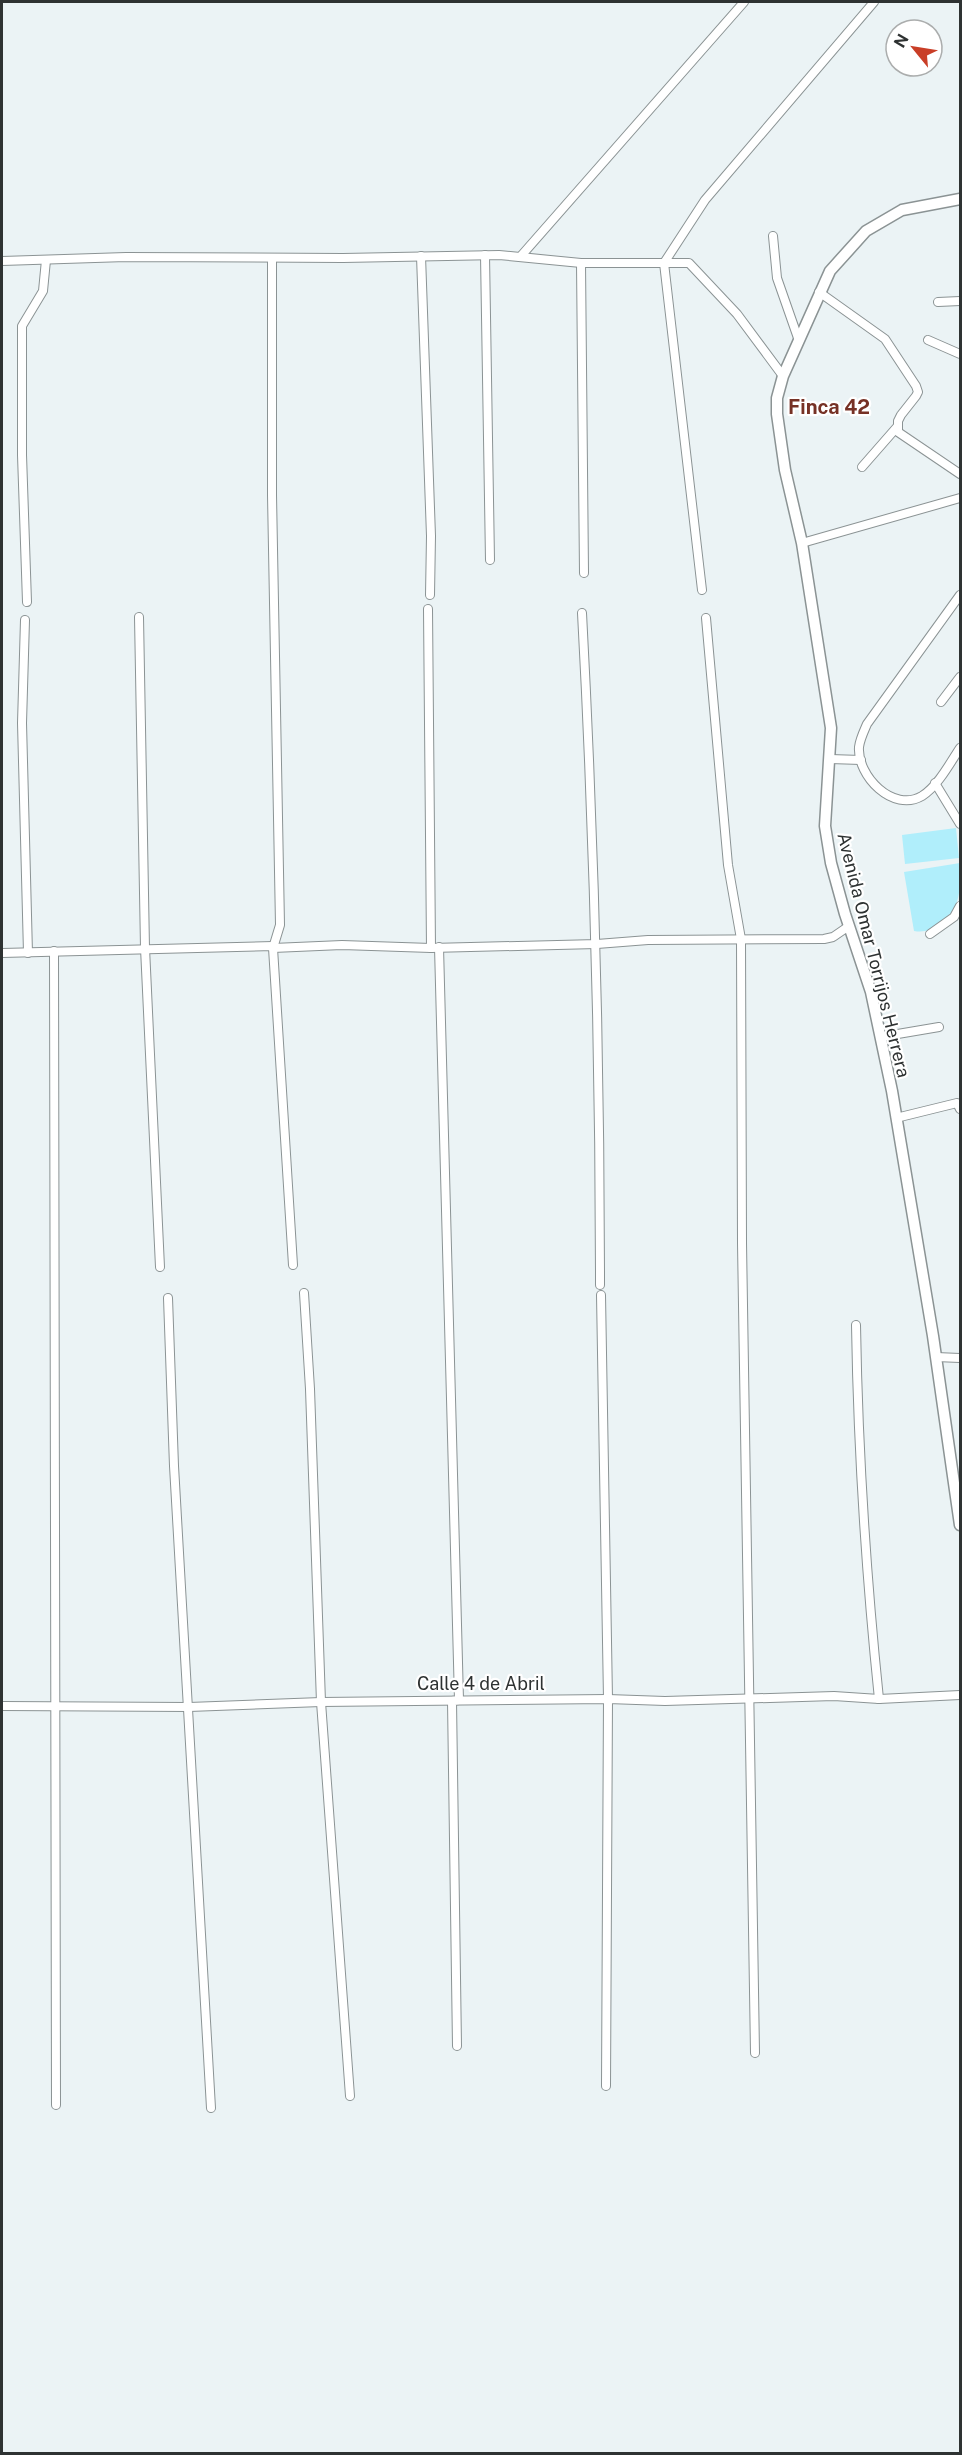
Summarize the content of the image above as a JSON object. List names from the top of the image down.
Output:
{
  "streets": {
    "street": ["Avenida Omar Torrijos Herrera", "Calle 4 de Abril"]
  },
  "districts": ["Finca 42"],
  "north": "top left"
}
